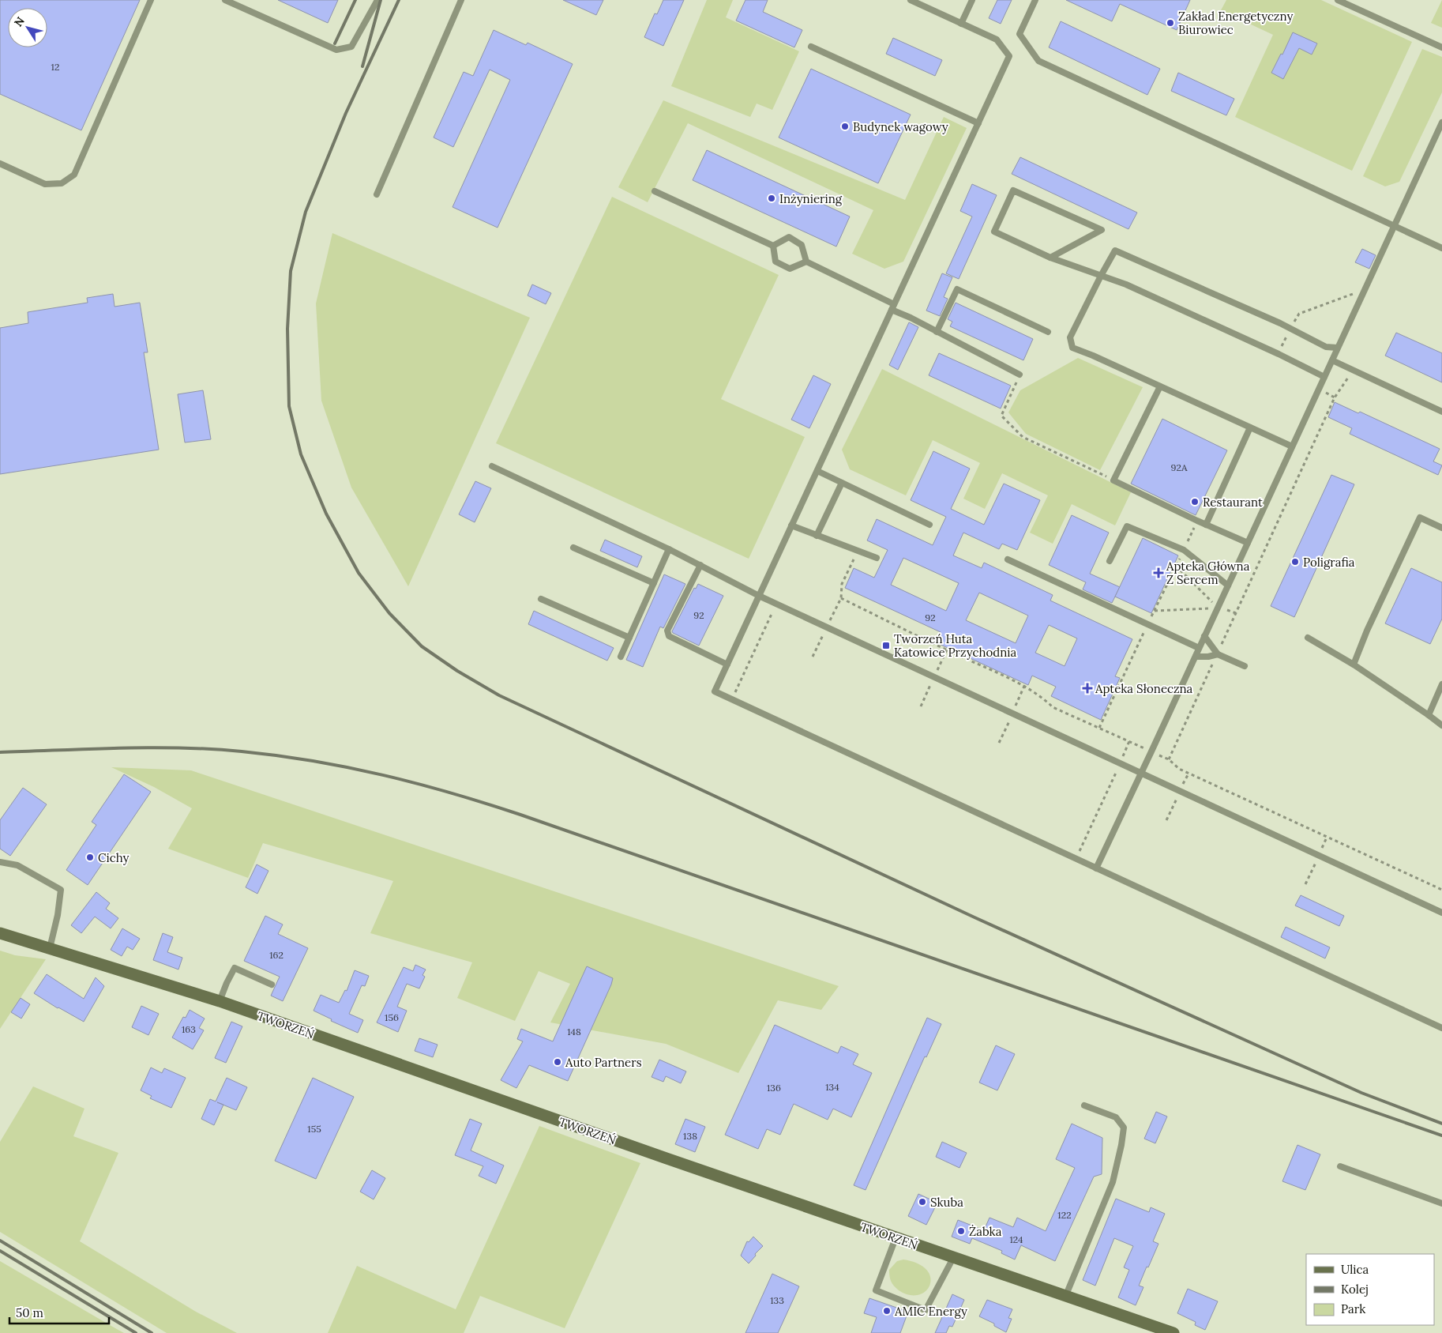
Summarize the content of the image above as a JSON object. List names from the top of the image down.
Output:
{
  "streets": {
    "street": ["TWORZEŃ"]
  },
  "places": {
    "other": [
      "Zakład Energetyczny Biurowiec",
      "Budynek wagowy",
      "Inżyniering",
      "Restaurant",
      "Poligrafia",
      "Cichy",
      "Auto Partners",
      "Skuba",
      "Żabka",
      "AMIC Energy"
    ],
    "health": ["Apteka Główna Z Sercem", "Apteka Słoneczna"],
    "transit": ["Tworzeń Huta Katowice Przychodnia"]
  },
  "house_numbers": [
    "12",
    "92A",
    "92",
    "92",
    "162",
    "156",
    "163",
    "148",
    "134",
    "136",
    "155",
    "138",
    "122",
    "124",
    "133"
  ],
  "legend": ["Ulica", "Kolej", "Park"],
  "scale_bar": "50 m",
  "north": "top left"
}
